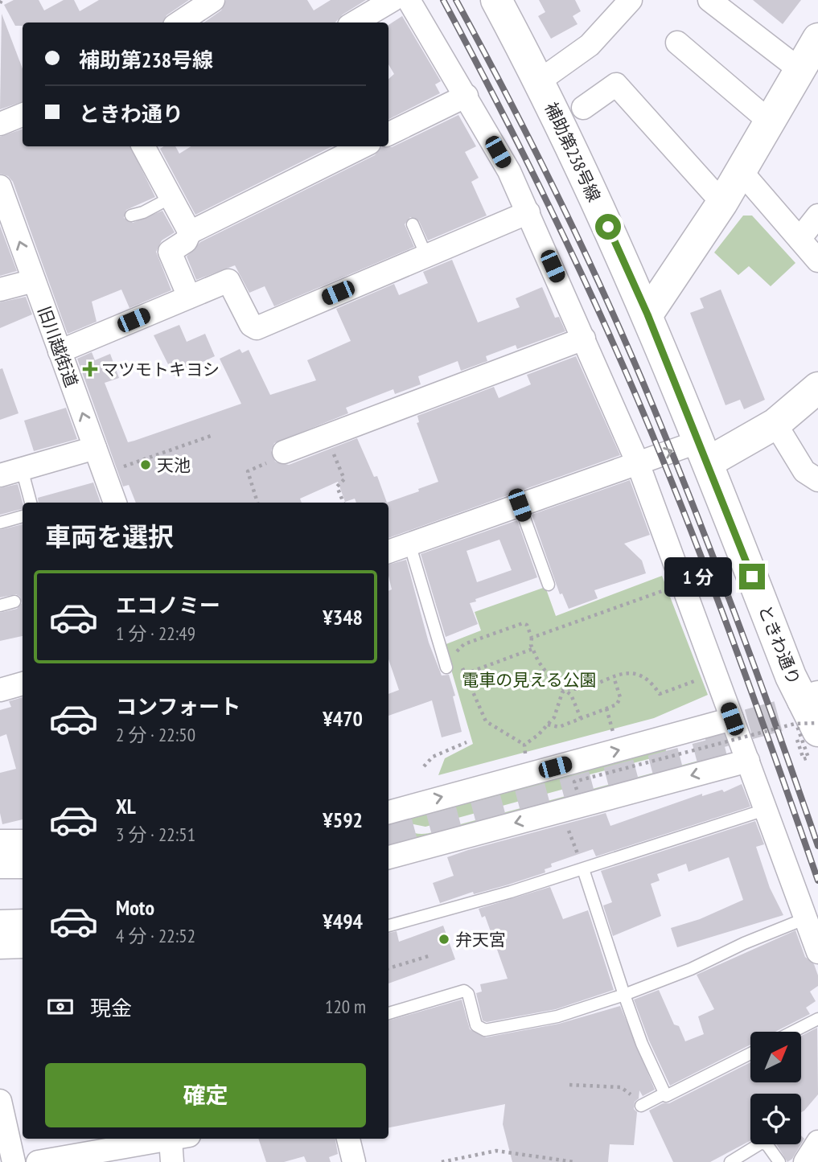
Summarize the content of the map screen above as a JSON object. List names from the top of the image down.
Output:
{
  "streets": {
    "street": ["補助第238号線", "旧川越街道", "ときわ通り"]
  },
  "crossings": [
    ["補助第238号線", "ときわ通り"]
  ],
  "parks": ["電車の見える公園"],
  "places": {
    "health": ["マツモトキヨシ"],
    "other": ["天池", "弁天宮"]
  },
  "north": "top right",
  "page": {
    "banner": ["補助第238号線", "ときわ通り"],
    "heading": "車両を選択",
    "bubble": "1 分",
    "list": [
      {
        "name": "エコノミー",
        "note": "1 分 · 22:49",
        "value": "¥348"
      },
      {
        "name": "コンフォート",
        "note": "2 分 · 22:50",
        "value": "¥470"
      },
      {
        "name": "XL",
        "note": "3 分 · 22:51",
        "value": "¥592"
      },
      {
        "name": "Moto",
        "note": "4 分 · 22:52",
        "value": "¥494"
      }
    ],
    "pay": ["現金", "120 m"],
    "buttons": "確定"
  }
}
